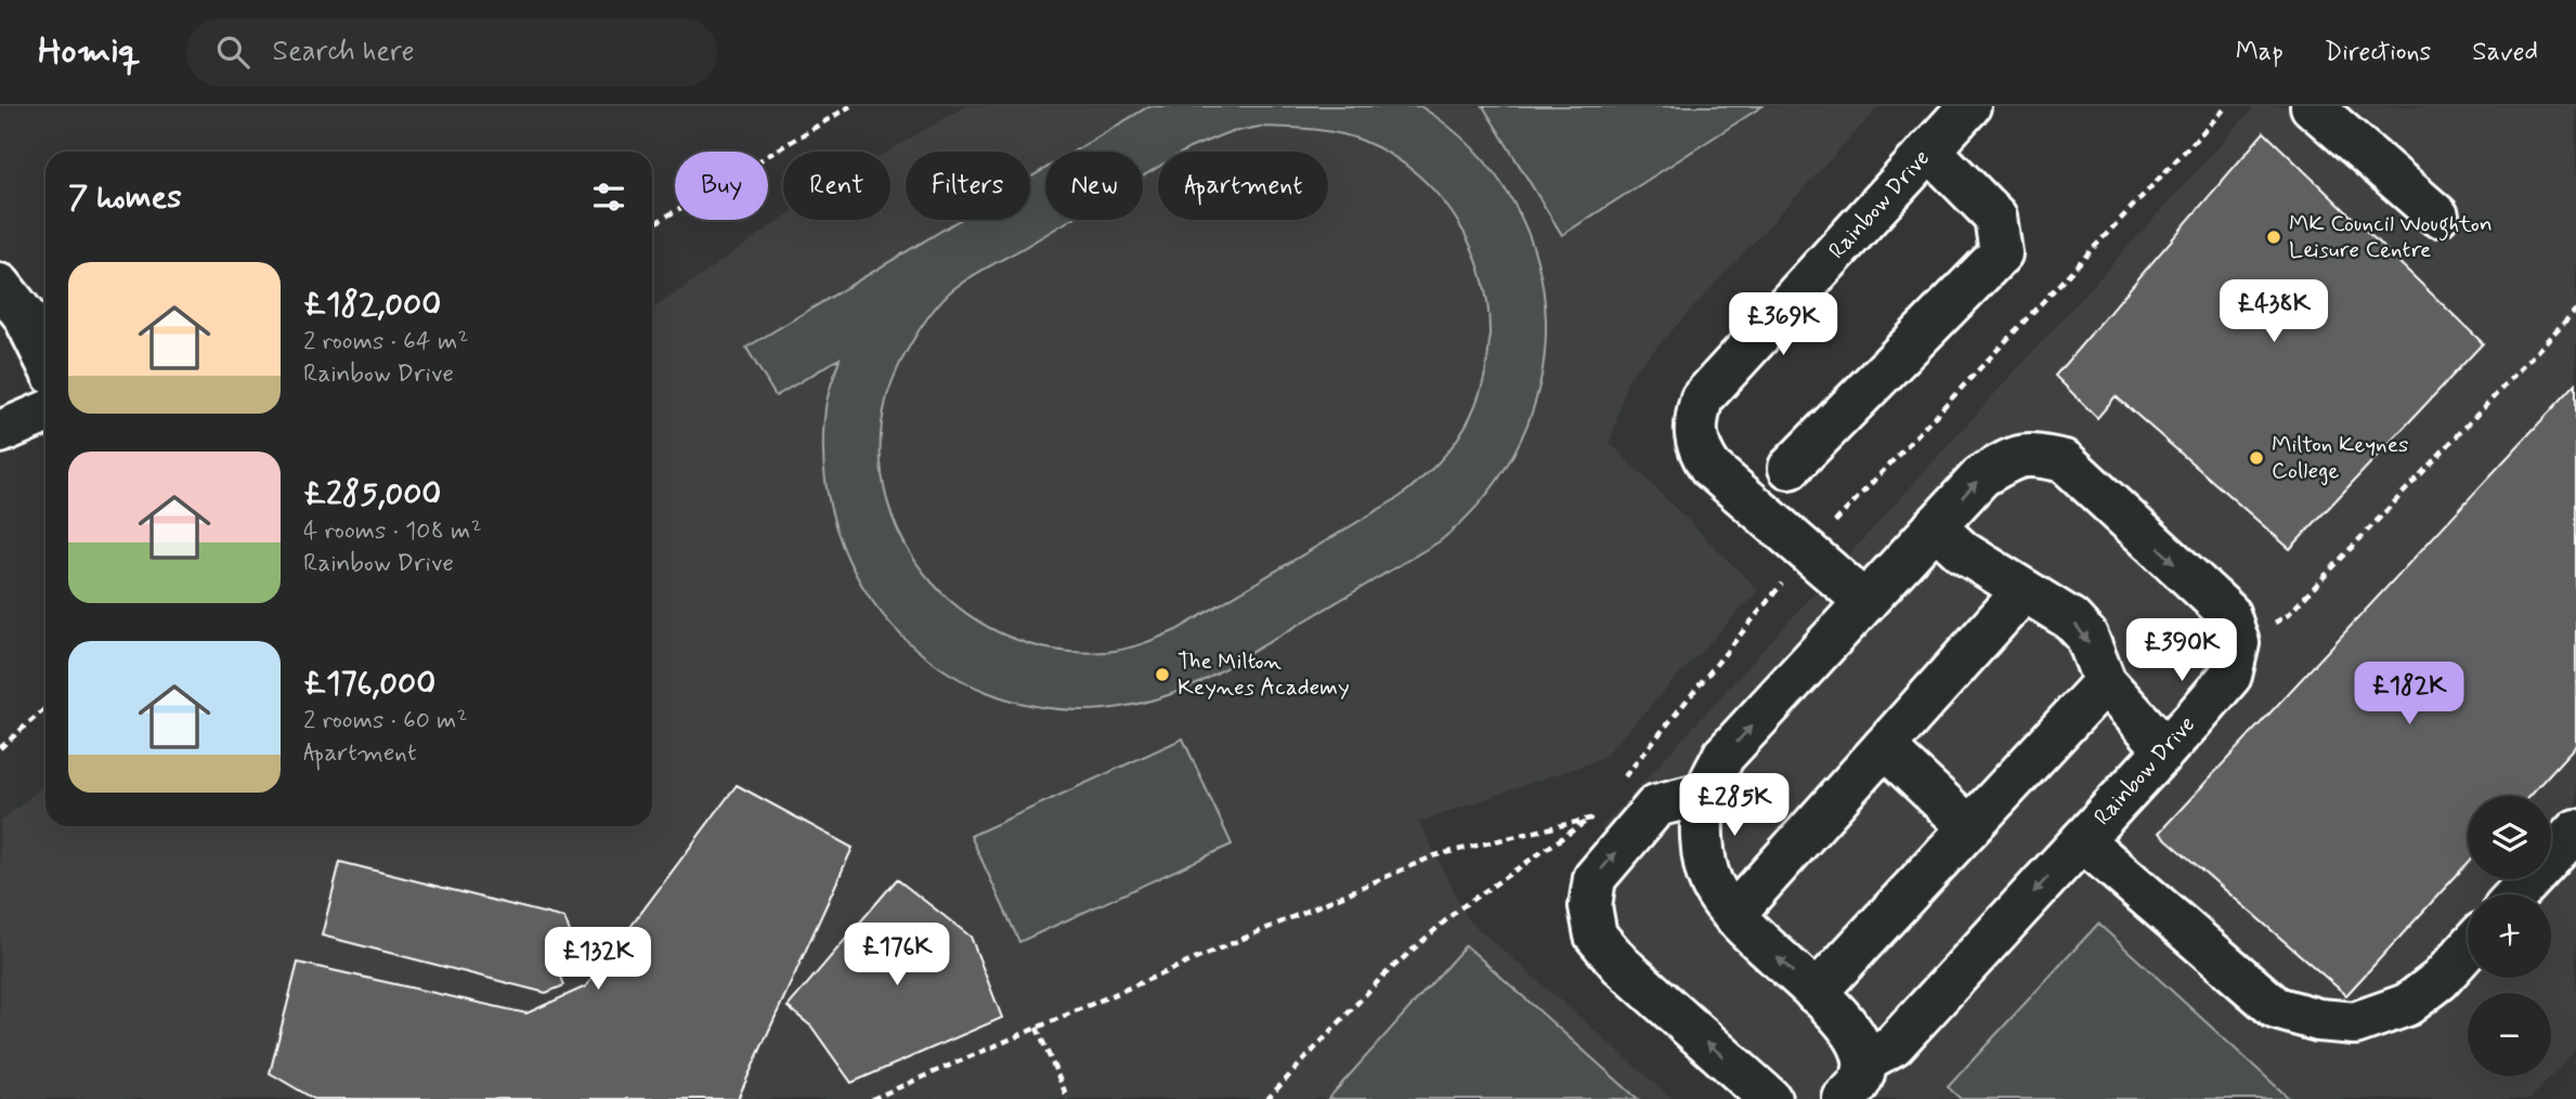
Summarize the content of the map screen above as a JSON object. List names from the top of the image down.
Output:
{
  "streets": {
    "street": ["Rainbow Drive"]
  },
  "places": ["MK Council Woughton Leisure Centre", "Milton Keynes College", "The Milton Keynes Academy"],
  "page": {
    "header": "Homiq",
    "search": "Search here",
    "nav": ["Map", "Directions", "Saved"],
    "chip": [
      "Buy",
      "Rent",
      "Filters",
      "New",
      "Apartment"
    ],
    "heading": "7 homes",
    "list": [
      {
        "name": "£182,000",
        "note": "2 rooms · 64 m² · Rainbow Drive"
      },
      {
        "name": "£285,000",
        "note": "4 rooms · 108 m² · Rainbow Drive"
      },
      {
        "name": "£176,000",
        "note": "2 rooms · 60 m² · Apartment"
      }
    ],
    "price": [
      "£438K",
      "£369K",
      "£390K",
      "£182K",
      "£285K",
      "£176K",
      "£132K"
    ],
    "map_buttons": ["+", "−"]
  }
}
